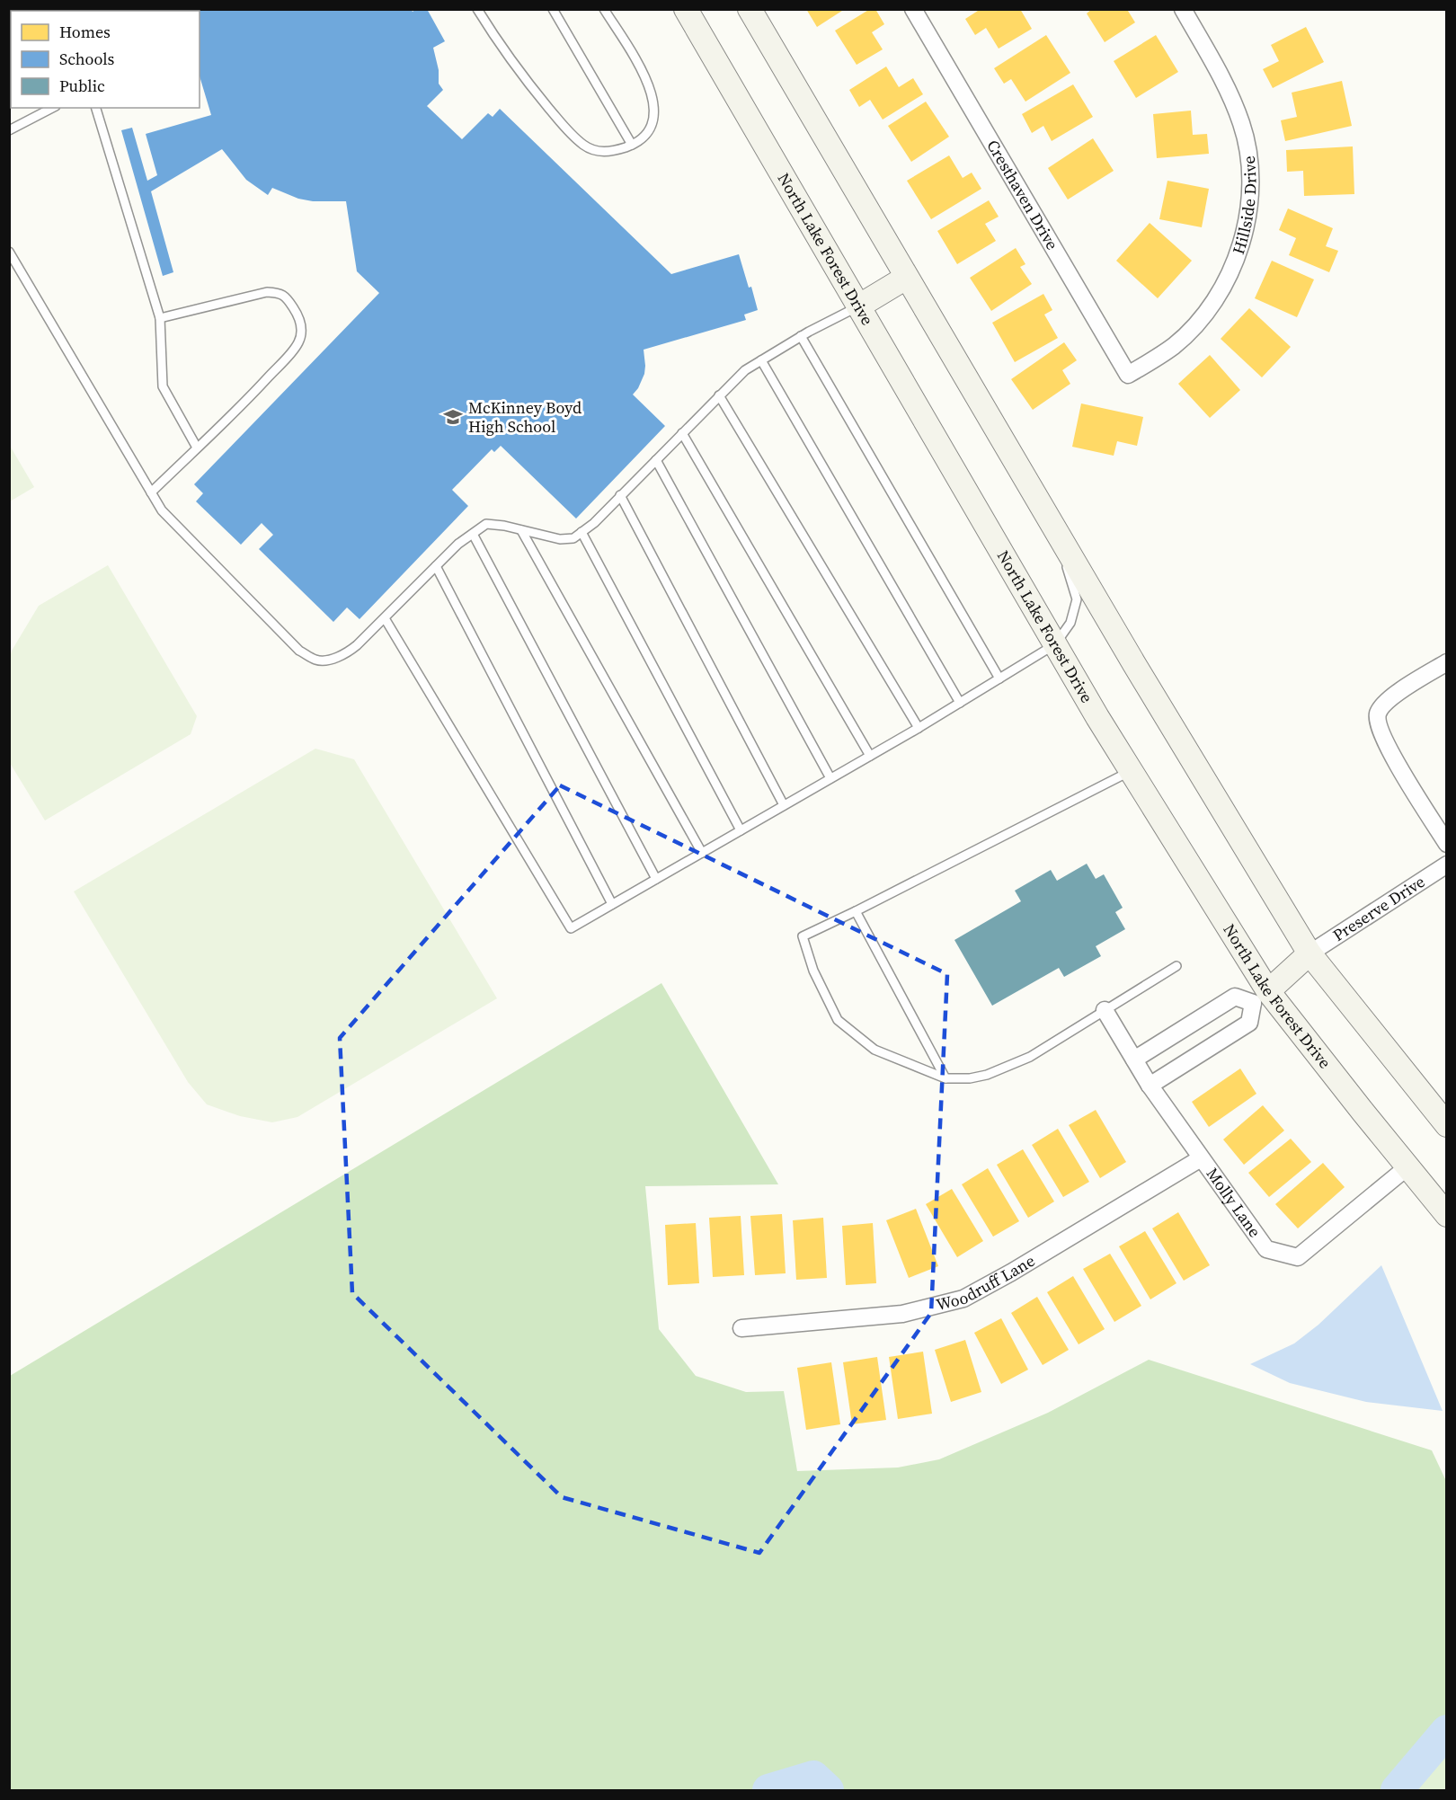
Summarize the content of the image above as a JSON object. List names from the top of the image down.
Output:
{
  "streets": {
    "main road": ["North Lake Forest Drive"],
    "street": [
      "Cresthaven Drive",
      "Hillside Drive",
      "Preserve Drive",
      "Molly Lane",
      "Woodruff Lane"
    ]
  },
  "crossings": [
    ["Cresthaven Drive", "Hillside Drive"],
    ["North Lake Forest Drive", "Molly Lane"],
    ["Molly Lane", "Woodruff Lane"]
  ],
  "places": {
    "school or university": ["McKinney Boyd High School"]
  },
  "legend": ["Homes", "Schools", "Public"]
}
